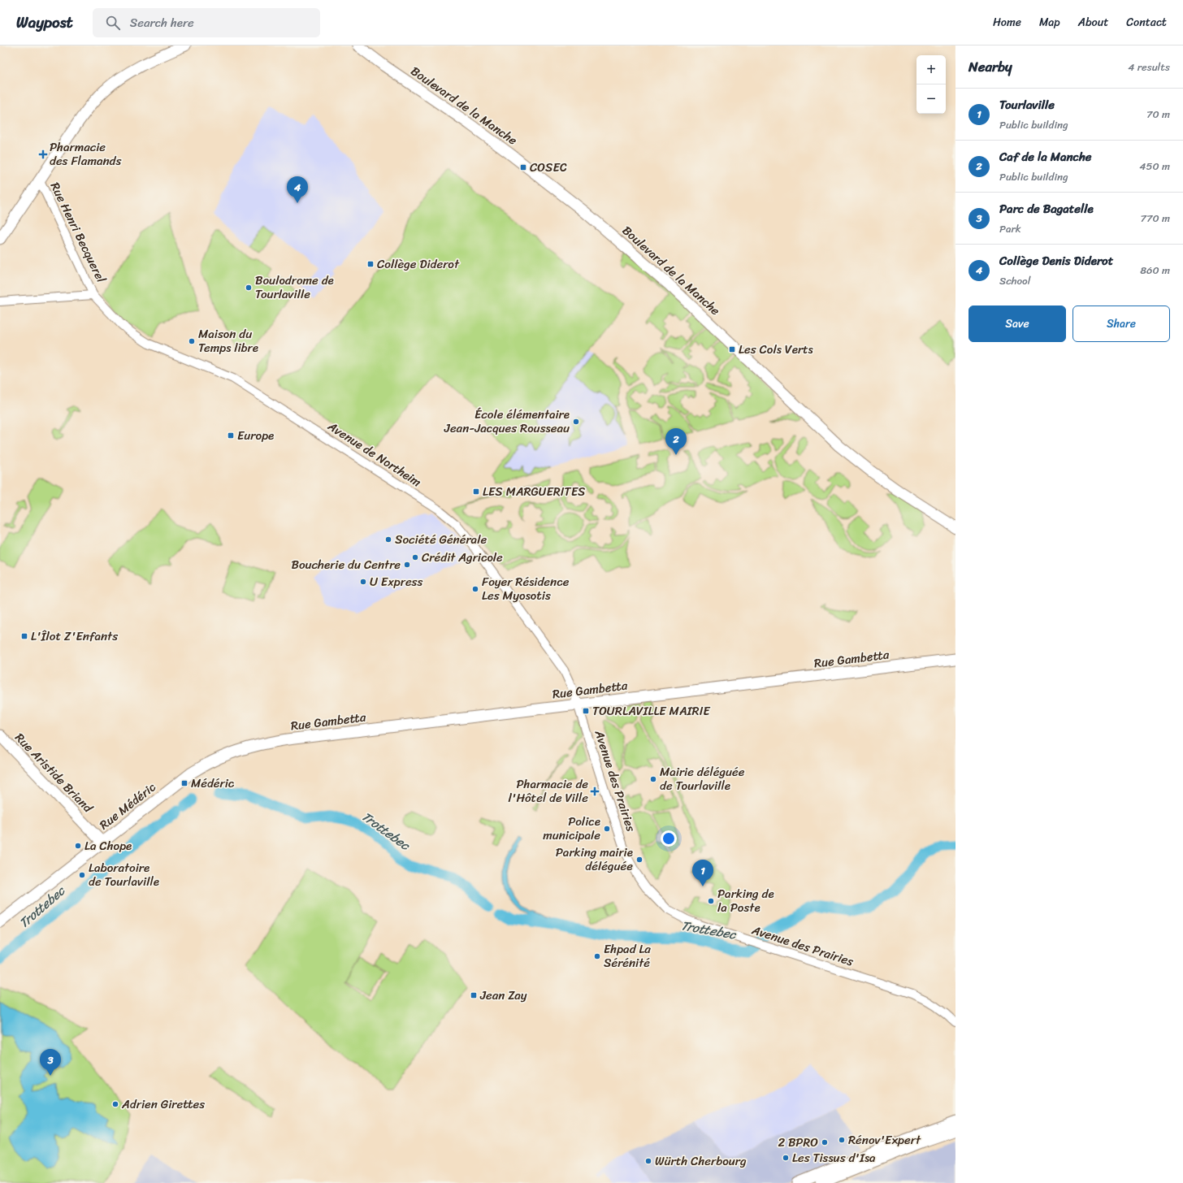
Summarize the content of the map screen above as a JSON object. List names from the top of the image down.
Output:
{
  "streets": {
    "main road": [
      "Boulevard de la Manche",
      "Rue Gambetta",
      "Rue Aristide Briand",
      "Rue Médéric"
    ],
    "street": ["Rue Henri Becquerel", "Avenue de Northeim", "Avenue des Prairies"]
  },
  "crossings": [
    ["Rue Henri Becquerel", "Avenue de Northeim"],
    ["Avenue de Northeim", "Rue Gambetta"],
    ["Avenue de Northeim", "Avenue des Prairies"],
    ["Rue Gambetta", "Avenue des Prairies"],
    ["Rue Gambetta", "Rue Médéric"],
    ["Rue Aristide Briand", "Rue Médéric"]
  ],
  "water": ["Trottebec"],
  "places": {
    "health": ["Pharmacie des Flamands", "Pharmacie de l'Hôtel de Ville"],
    "transit": [
      "COSEC",
      "Collège Diderot",
      "Les Cols Verts",
      "Europe",
      "LES MARGUERITES",
      "L'Îlot Z'Enfants",
      "TOURLAVILLE MAIRIE",
      "Médéric",
      "Jean Zay"
    ],
    "other": [
      "Boulodrome de Tourlaville",
      "Maison du Temps libre",
      "École élémentaire Jean-Jacques Rousseau",
      "Société Générale",
      "Crédit Agricole",
      "Boucherie du Centre",
      "U Express",
      "Foyer Résidence Les Myosotis",
      "Mairie déléguée de Tourlaville",
      "Police municipale",
      "La Chope",
      "Parking mairie déléguée",
      "Laboratoire de Tourlaville",
      "Parking de la Poste",
      "Ehpad La Sérénité",
      "Adrien Girettes",
      "Rénov'Expert",
      "2 BPRO",
      "Les Tissus d'Isa",
      "Würth Cherbourg"
    ]
  },
  "page": {
    "header": "Waypost",
    "search": "Search here",
    "nav": [
      "Home",
      "Map",
      "About",
      "Contact"
    ],
    "heading": ["Nearby", "4 results"],
    "map_buttons": ["+", "−"],
    "list": [
      {
        "mark": "1",
        "name": "Tourlaville",
        "note": "Public building",
        "value": "70 m"
      },
      {
        "mark": "2",
        "name": "Caf de la Manche",
        "note": "Public building",
        "value": "450 m"
      },
      {
        "mark": "3",
        "name": "Parc de Bagatelle",
        "note": "Park",
        "value": "770 m"
      },
      {
        "mark": "4",
        "name": "Collège Denis Diderot",
        "note": "School",
        "value": "860 m"
      }
    ],
    "pins": [
      "4",
      "2",
      "1",
      "3"
    ],
    "buttons": ["Save", "Share"]
  }
}
